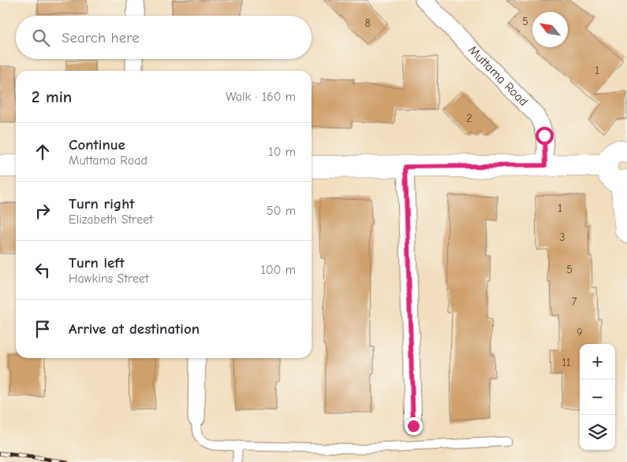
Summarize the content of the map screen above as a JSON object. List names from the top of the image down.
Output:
{
  "streets": {
    "street": ["Muttama Road"]
  },
  "house_numbers": [
    "5",
    "8",
    "1",
    "2",
    "1",
    "3",
    "5",
    "7",
    "9",
    "11"
  ],
  "north": "top left",
  "page": {
    "search": "Search here",
    "heading": ["2 min", "Walk · 160 m"],
    "list": [
      ["Continue", "Muttama Road", "10 m"],
      ["Turn right", "Elizabeth Street", "50 m"],
      ["Turn left", "Hawkins Street", "100 m"],
      "Arrive at destination"
    ],
    "map_buttons": ["+", "−"]
  }
}
